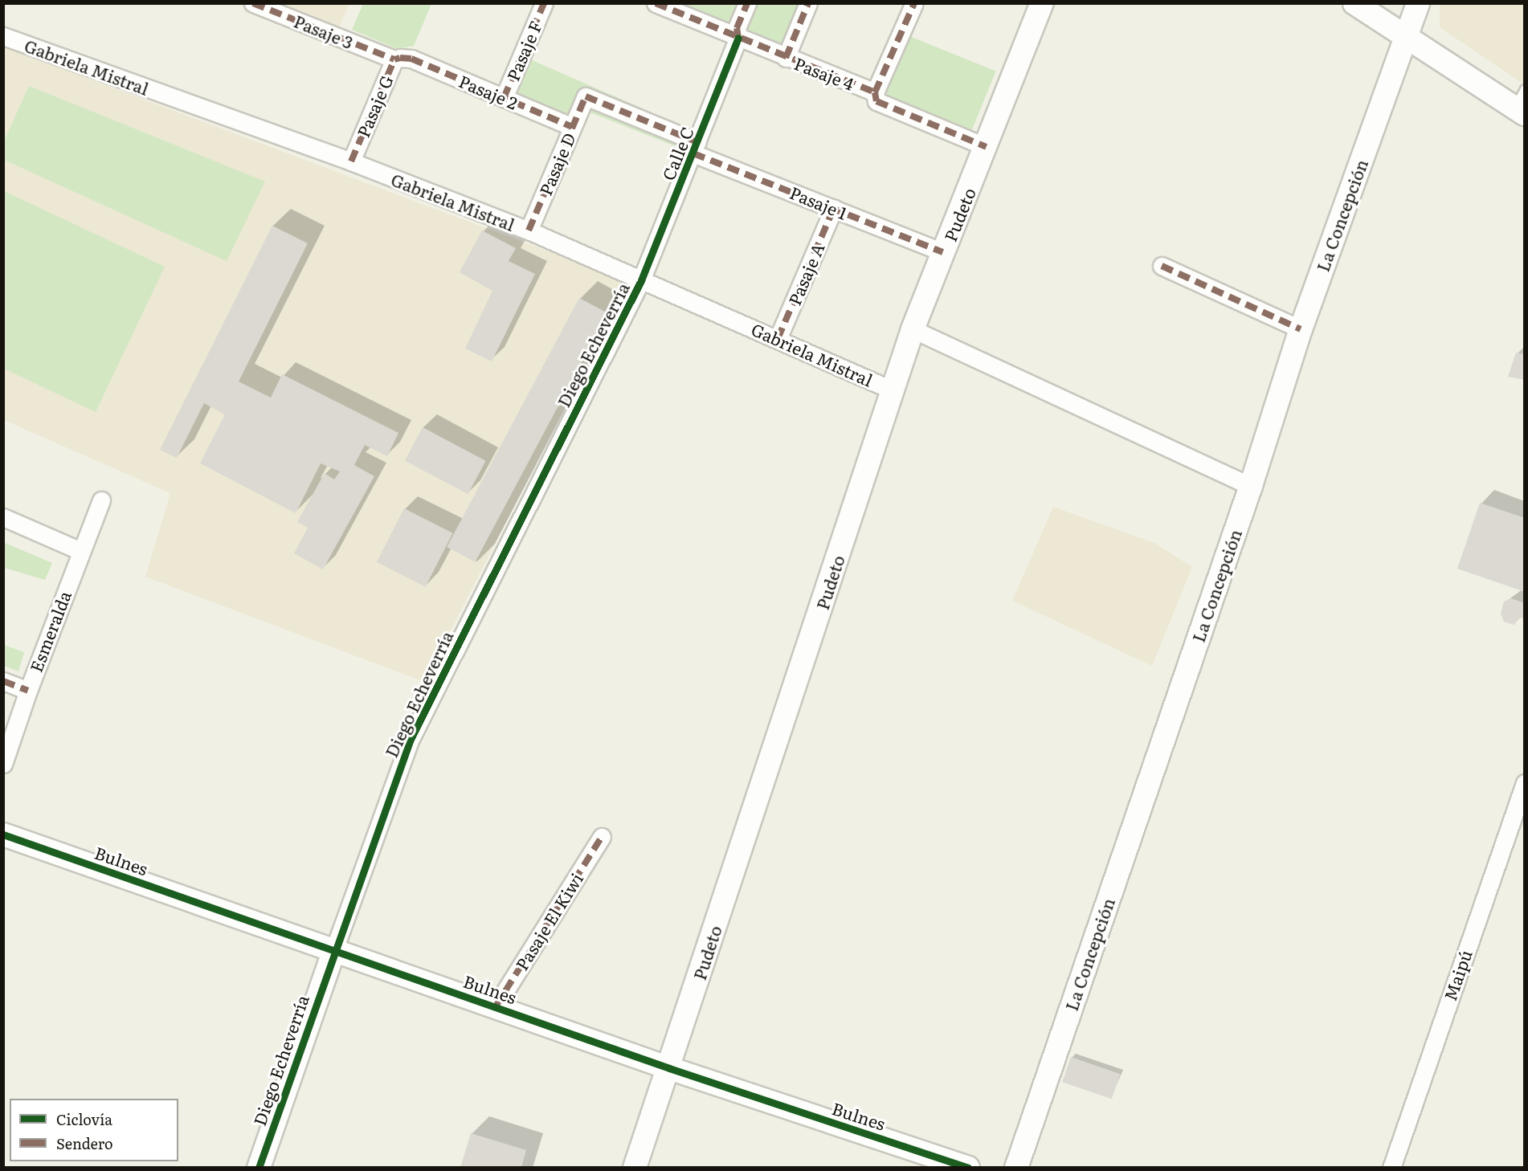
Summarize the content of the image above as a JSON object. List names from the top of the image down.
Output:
{
  "streets": {
    "main road": [
      "Pudeto",
      "La Concepción",
      "Diego Echeverría",
      "Bulnes"
    ],
    "street": [
      "Pasaje 3",
      "Pasaje F",
      "Gabriela Mistral",
      "Pasaje 4",
      "Pasaje 2",
      "Pasaje G",
      "Calle C",
      "Pasaje D",
      "Pasaje 1",
      "Pasaje A",
      "Esmeralda",
      "Pasaje El Kiwi",
      "Maipú"
    ]
  },
  "crossings": [
    ["Pasaje 3", "Pasaje 2"],
    ["Pasaje 3", "Pasaje G"],
    ["Pasaje F", "Pasaje 2"],
    ["Gabriela Mistral", "Pasaje G"],
    ["Gabriela Mistral", "Calle C"],
    ["Gabriela Mistral", "Pasaje D"],
    ["Gabriela Mistral", "Pudeto"],
    ["Gabriela Mistral", "Pasaje A"],
    ["Gabriela Mistral", "Diego Echeverría"],
    ["Pasaje 4", "Calle C"],
    ["Pasaje 4", "Pudeto"],
    ["Pasaje 2", "Pasaje G"],
    ["Pasaje 2", "Pasaje D"],
    ["Calle C", "Pasaje 1"],
    ["Calle C", "Diego Echeverría"],
    ["Pasaje D", "Pasaje 1"],
    ["Pasaje 1", "Pudeto"],
    ["Pasaje 1", "Pasaje A"],
    ["Pudeto", "Bulnes"],
    ["Diego Echeverría", "Bulnes"],
    ["Bulnes", "Pasaje El Kiwi"]
  ],
  "legend": ["Ciclovía", "Sendero"]
}
